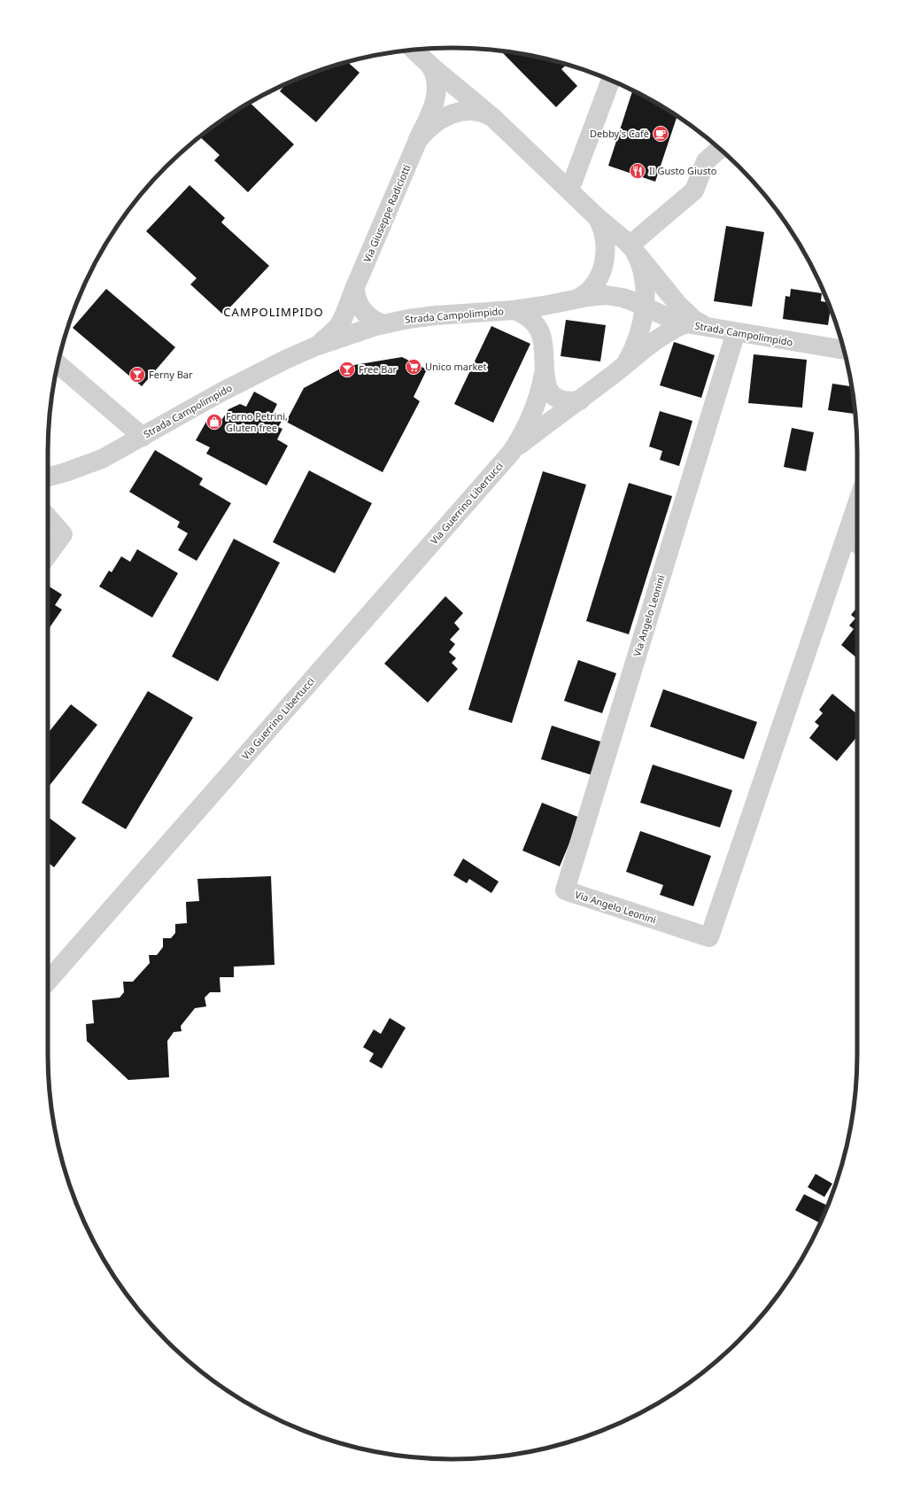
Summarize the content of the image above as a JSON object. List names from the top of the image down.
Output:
{
  "streets": {
    "street": [
      "Via Giuseppe Radiciotti",
      "Strada Campolimpido",
      "Via Guerrino Libertucci",
      "Via Angelo Leonini"
    ]
  },
  "crossings": [
    ["Via Giuseppe Radiciotti", "Strada Campolimpido"],
    ["Via Giuseppe Radiciotti", "Via Guerrino Libertucci"],
    ["Strada Campolimpido", "Via Guerrino Libertucci"],
    ["Strada Campolimpido", "Via Angelo Leonini"]
  ],
  "districts": ["CAMPOLIMPIDO"],
  "places": {
    "cafe": ["Debby's Cafè"],
    "restaurant": ["Il Gusto Giusto"],
    "supermarket": ["Unico market"],
    "bar": ["Free Bar", "Ferny Bar"],
    "shop": ["Forno Petrini, Gluten free"]
  }
}
